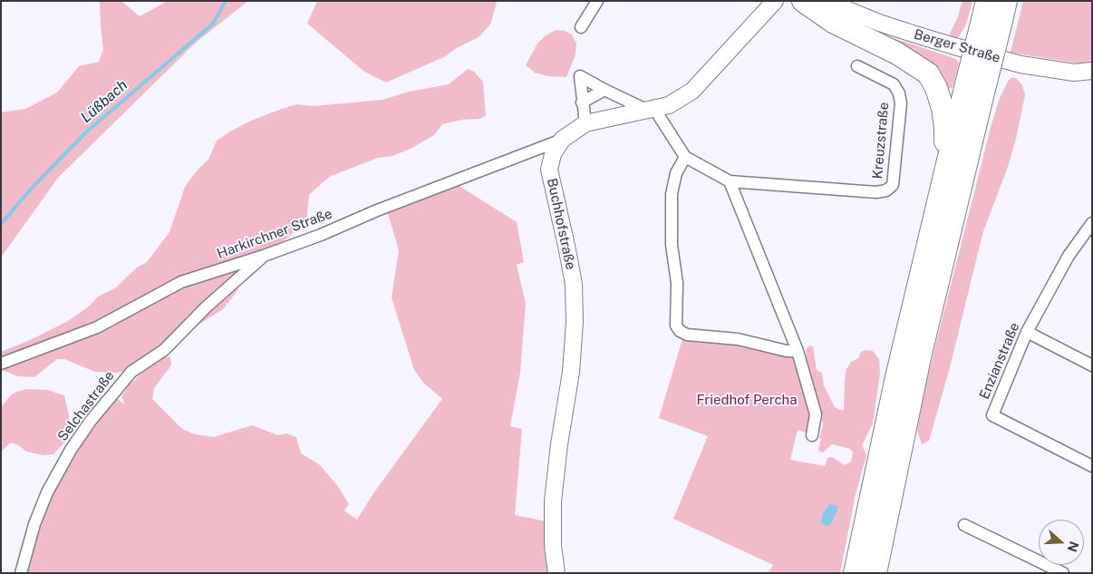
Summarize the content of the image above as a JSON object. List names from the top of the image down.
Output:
{
  "streets": {
    "main road": ["Berger Straße", "Buchhofstraße"],
    "street": [
      "Kreuzstraße",
      "Harkirchner Straße",
      "Enzianstraße",
      "Selchastraße"
    ]
  },
  "crossings": [
    ["Kreuzstraße", "Buchhofstraße"],
    ["Buchhofstraße", "Harkirchner Straße"],
    ["Harkirchner Straße", "Selchastraße"]
  ],
  "water": ["Lüßbach"],
  "parks": ["Friedhof Percha"],
  "north": "right"
}
